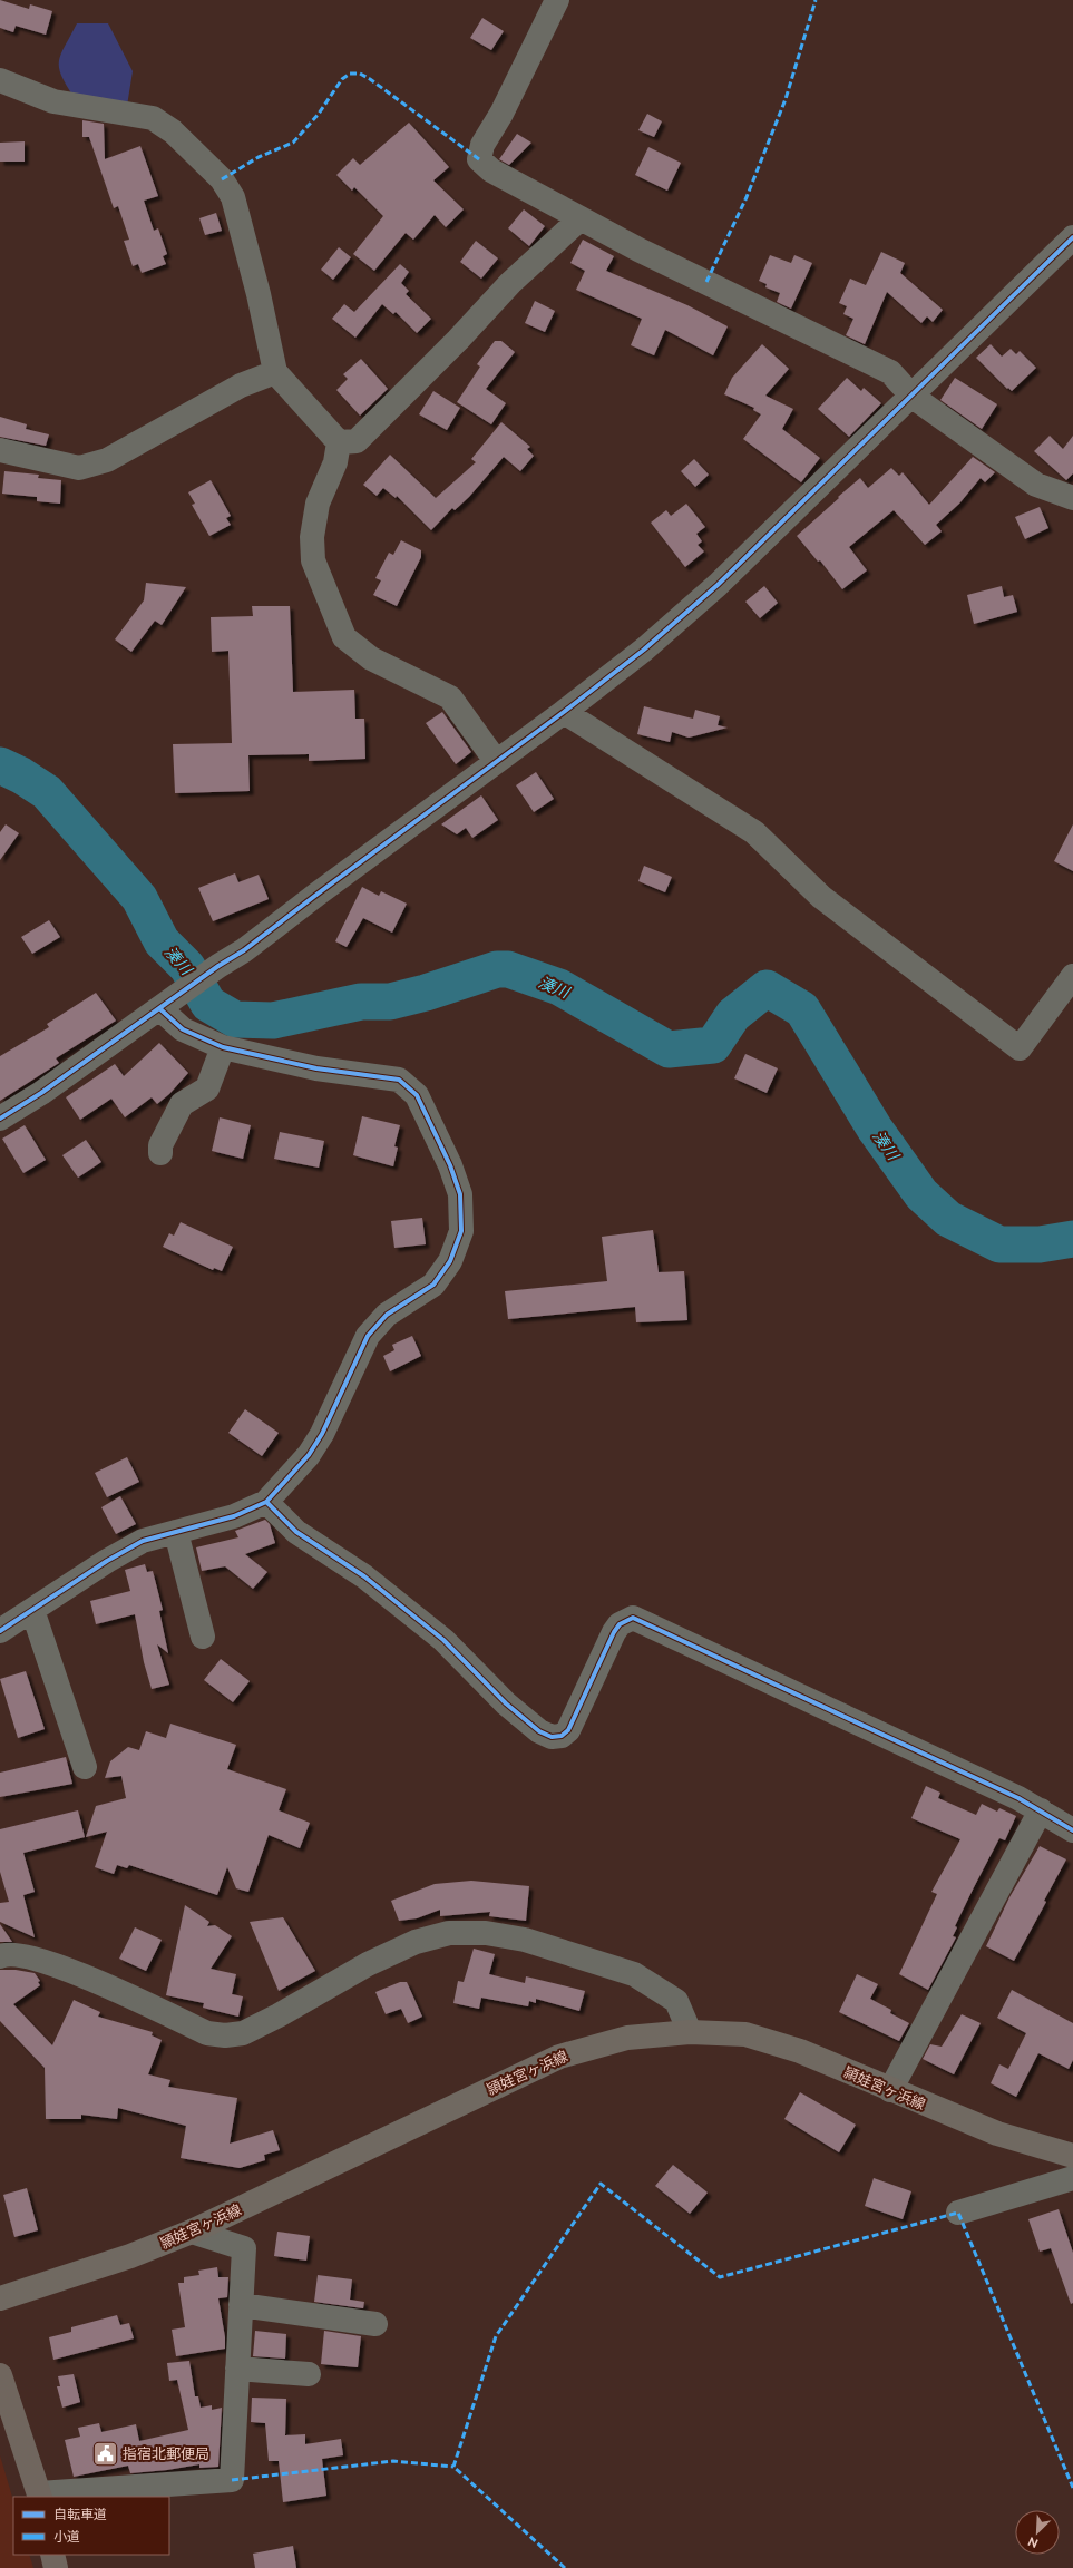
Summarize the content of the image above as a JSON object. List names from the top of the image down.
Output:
{
  "streets": {
    "main road": ["頴娃宮ヶ浜線"]
  },
  "water": ["湊川"],
  "places": {
    "public building": ["指宿北郵便局"]
  },
  "legend": ["自転車道", "小道"],
  "north": "bottom left"
}
